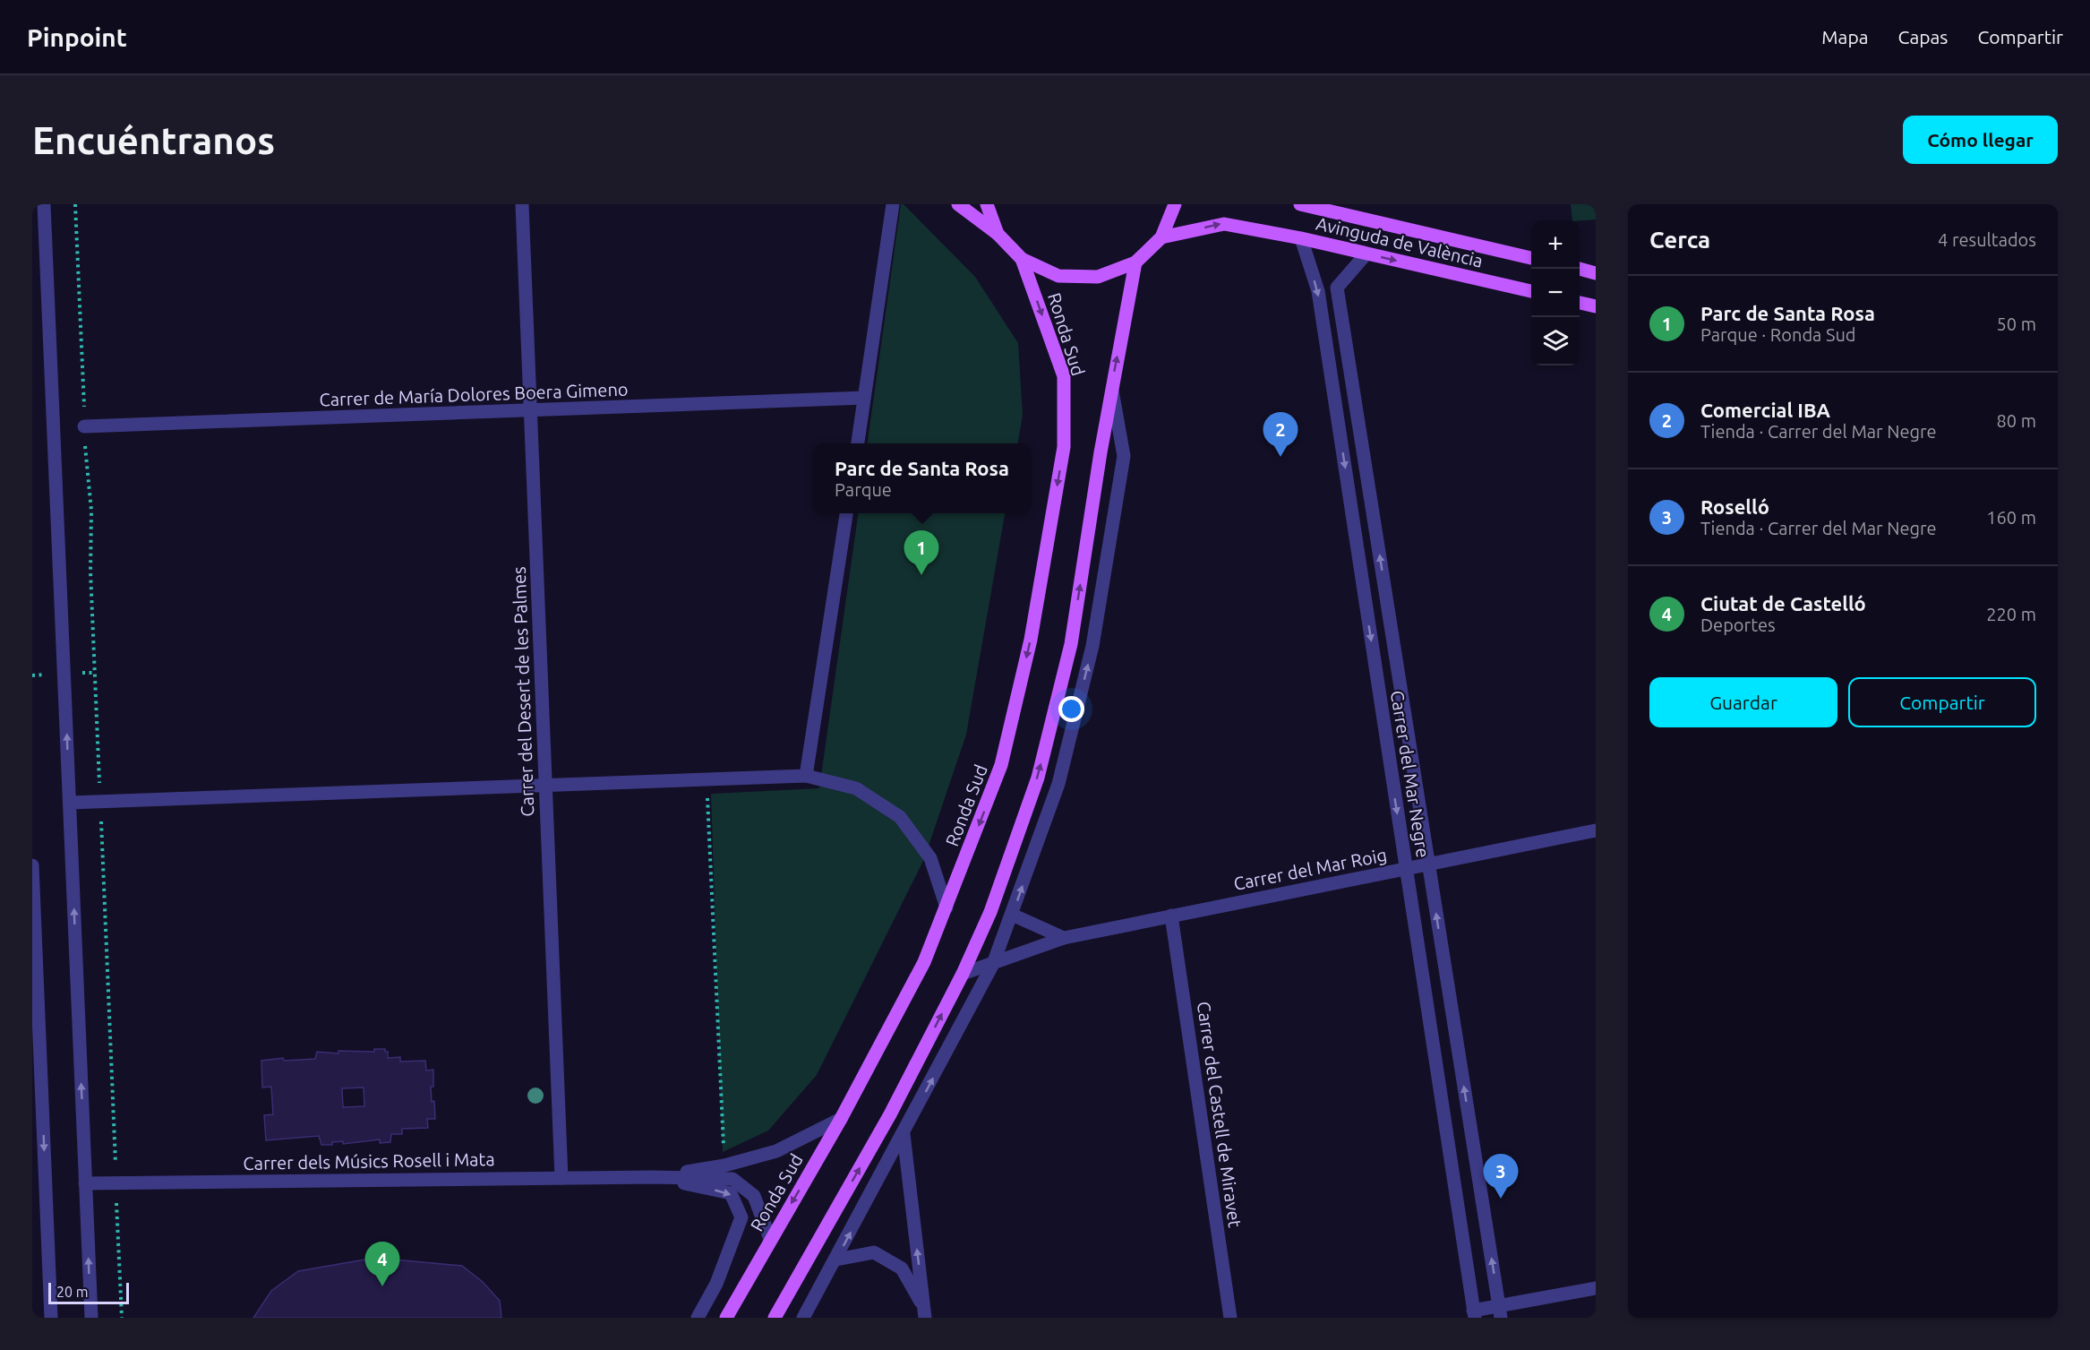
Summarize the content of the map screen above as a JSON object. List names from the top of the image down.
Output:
{
  "streets": {
    "main road": ["Avinguda de València", "Ronda Sud"],
    "street": [
      "Carrer de María Dolores Boera Gimeno",
      "Carrer del Desert de les Palmes",
      "Carrer del Mar Negre",
      "Carrer del Mar Roig",
      "Carrer del Castell de Miravet",
      "Carrer dels Músics Rosell i Mata"
    ]
  },
  "crossings": [
    ["Avinguda de València", "Carrer del Mar Negre"],
    ["Ronda Sud", "Carrer del Mar Roig"],
    ["Ronda Sud", "Carrer dels Músics Rosell i Mata"],
    ["Carrer de María Dolores Boera Gimeno", "Carrer del Desert de les Palmes"],
    ["Carrer del Desert de les Palmes", "Carrer dels Músics Rosell i Mata"],
    ["Carrer del Mar Negre", "Carrer del Mar Roig"],
    ["Carrer del Mar Roig", "Carrer del Castell de Miravet"]
  ],
  "scale_bar": "20 m",
  "page": {
    "header": "Pinpoint",
    "nav": ["Mapa", "Capas", "Compartir"],
    "buttons": [
      "Cómo llegar",
      ["Guardar", "Compartir"]
    ],
    "title": "Encuéntranos",
    "heading": ["Cerca", "4 resultados"],
    "map_buttons": ["+", "−"],
    "list": [
      {
        "mark": "1",
        "name": "Parc de Santa Rosa",
        "note": "Parque · Ronda Sud",
        "value": "50 m"
      },
      {
        "mark": "2",
        "name": "Comercial IBA",
        "note": "Tienda · Carrer del Mar Negre",
        "value": "80 m"
      },
      {
        "mark": "3",
        "name": "Roselló",
        "note": "Tienda · Carrer del Mar Negre",
        "value": "160 m"
      },
      {
        "mark": "4",
        "name": "Ciutat de Castelló",
        "note": "Deportes",
        "value": "220 m"
      }
    ],
    "pins": [
      "2",
      "1",
      "3",
      "4"
    ],
    "popup": ["Parc de Santa Rosa", "Parque"],
    "scale": "20 m"
  }
}
